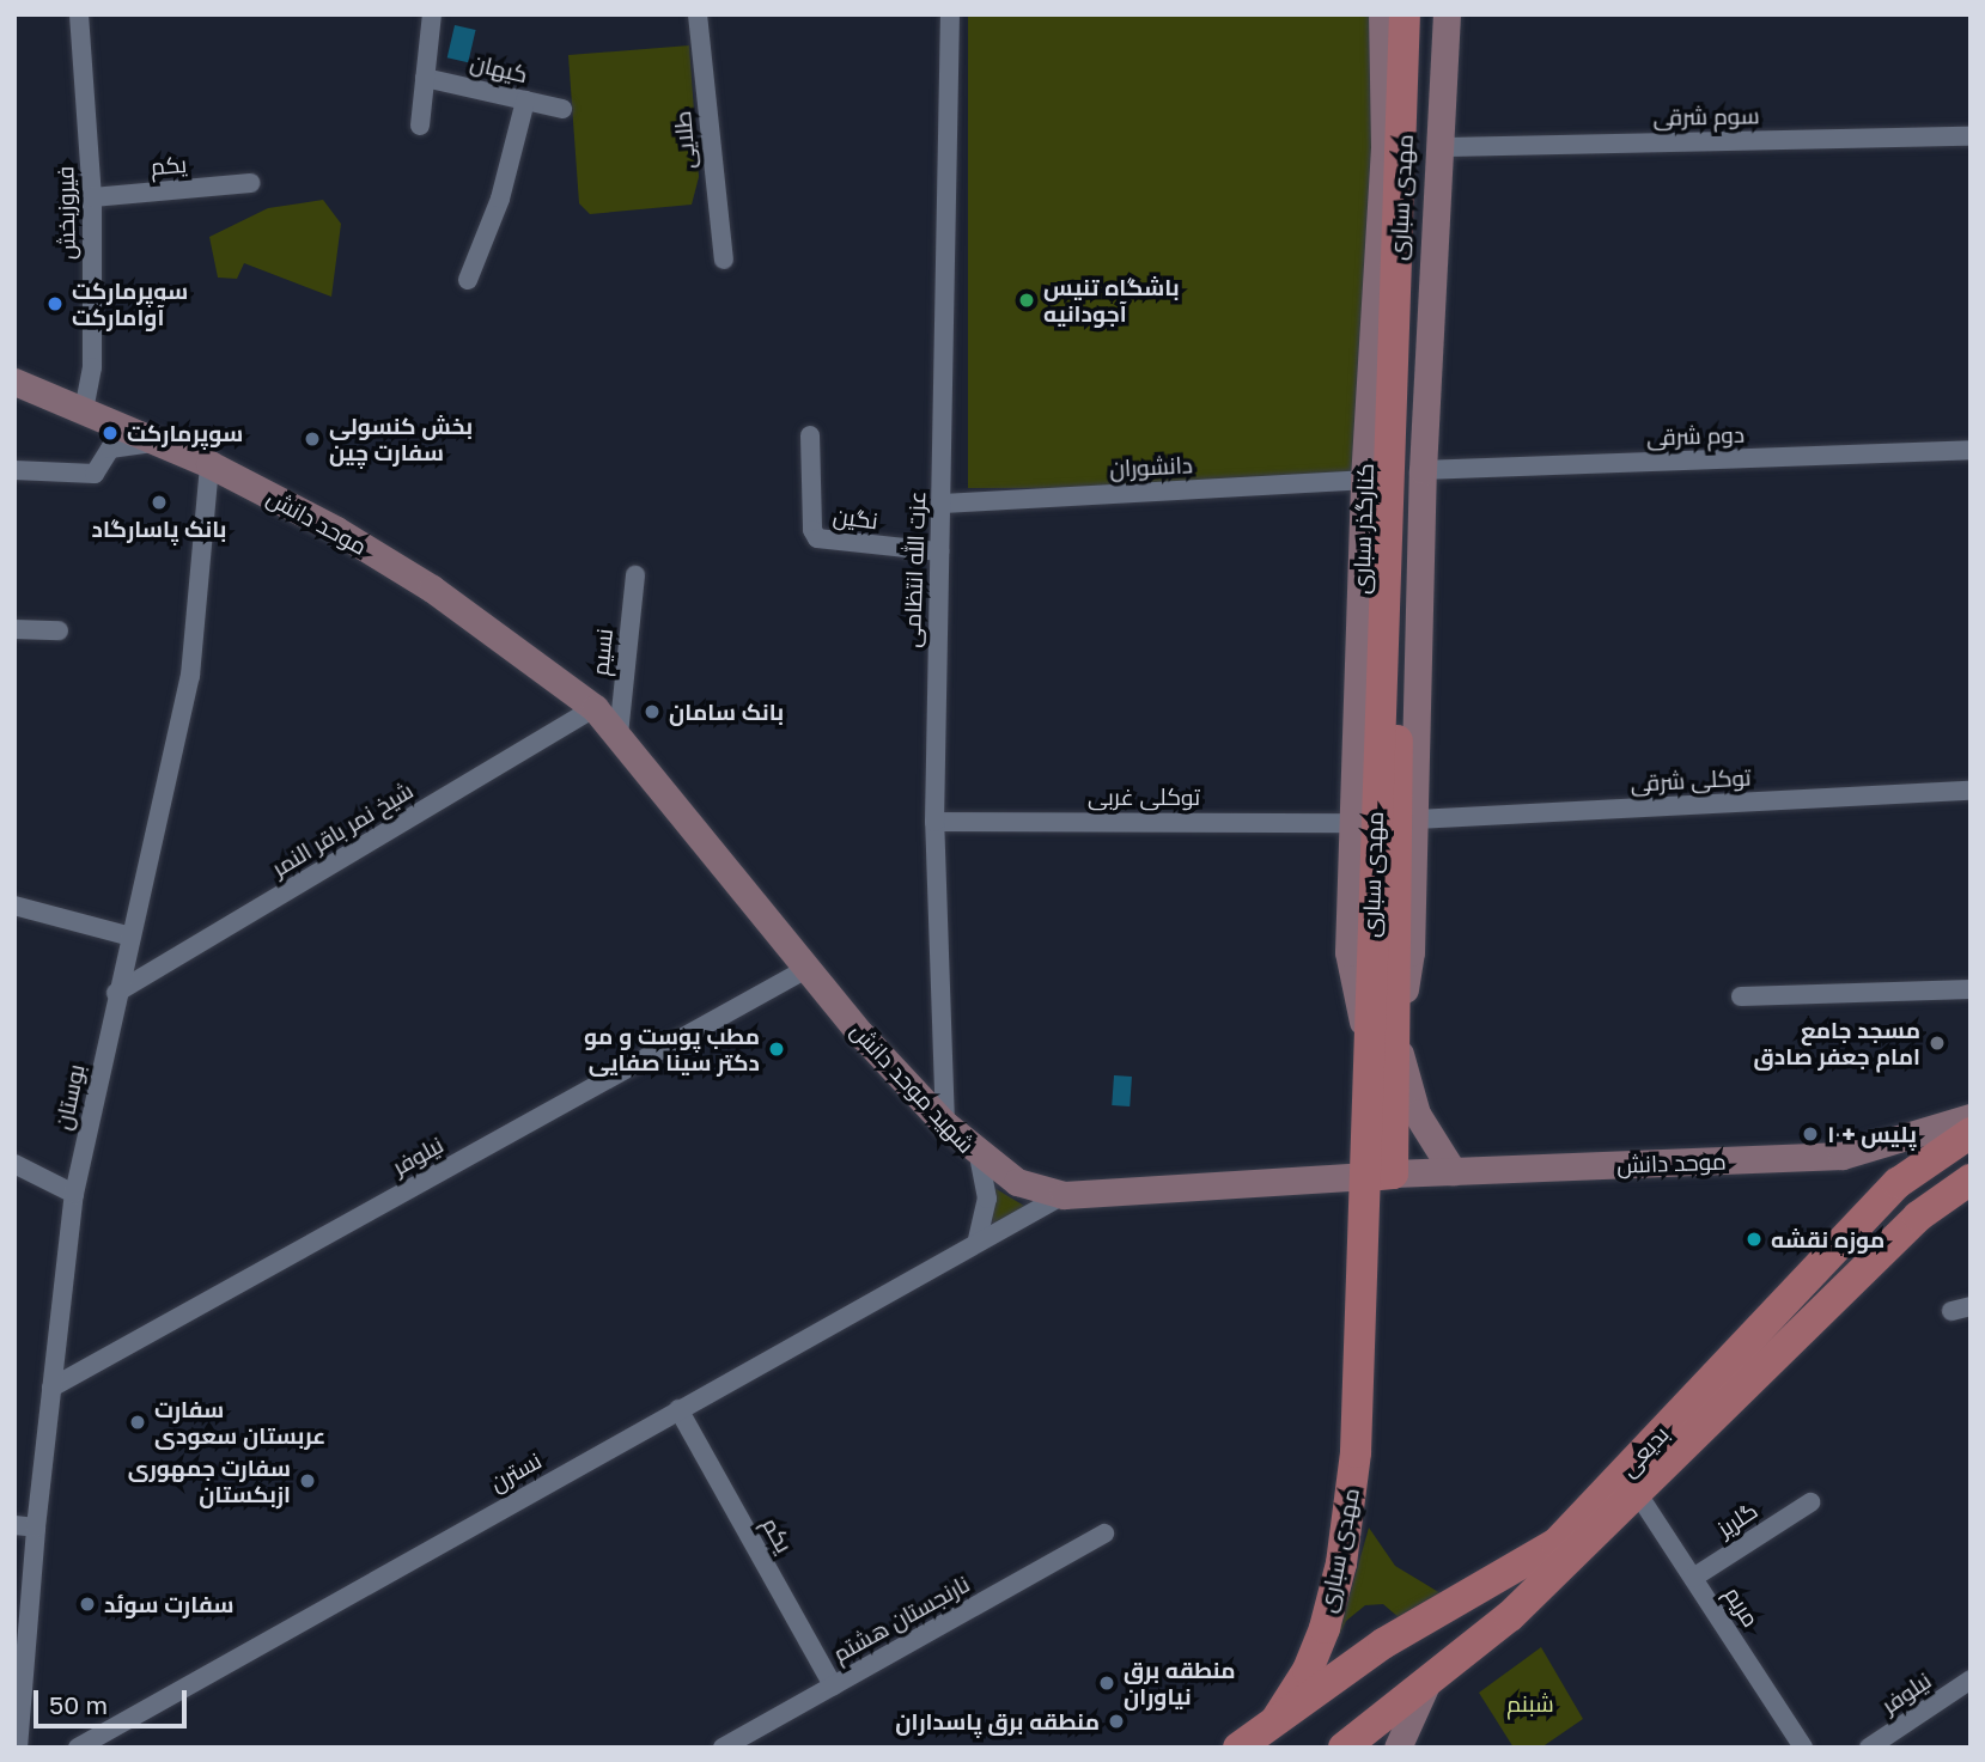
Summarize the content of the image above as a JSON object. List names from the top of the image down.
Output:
{
  "streets": {
    "main road": [
      "مهدی سباری",
      "موحد دانش",
      "کنارگذر سباری",
      "شهید موحد دانش",
      "بدیعی"
    ],
    "street": [
      "کیهان",
      "سوم شرقی",
      "طلایی",
      "یکم",
      "فیروزبخش",
      "دوم شرقی",
      "دانشوران",
      "نگین",
      "عزت الله انتظامی",
      "نسیم",
      "توکلی شرقی",
      "توکلی غربی",
      "شیخ نمر باقر النمر",
      "بوستان",
      "نیلوفر",
      "نسترن",
      "گلریز",
      "مریم",
      "نارنجستان هشتم"
    ]
  },
  "crossings": [
    ["یکم", "فیروزبخش"],
    ["یکم", "نسترن"],
    ["یکم", "نارنجستان هشتم"],
    ["مهدی سباری", "موحد دانش"],
    ["مهدی سباری", "کنارگذر سباری"],
    ["مهدی سباری", "شهید موحد دانش"],
    ["مهدی سباری", "بدیعی"],
    ["فیروزبخش", "موحد دانش"],
    ["دانشوران", "کنارگذر سباری"],
    ["دانشوران", "عزت الله انتظامی"],
    ["نگین", "عزت الله انتظامی"],
    ["موحد دانش", "کنارگذر سباری"],
    ["موحد دانش", "شیخ نمر باقر النمر"],
    ["موحد دانش", "شهید موحد دانش"],
    ["موحد دانش", "بوستان"],
    ["کنارگذر سباری", "توکلی غربی"],
    ["عزت الله انتظامی", "توکلی غربی"],
    ["عزت الله انتظامی", "شهید موحد دانش"],
    ["نسیم", "شهید موحد دانش"],
    ["شیخ نمر باقر النمر", "شهید موحد دانش"],
    ["شیخ نمر باقر النمر", "بوستان"],
    ["شهید موحد دانش", "نیلوفر"],
    ["شهید موحد دانش", "نسترن"],
    ["بوستان", "نیلوفر"],
    ["بدیعی", "مریم"],
    ["گلریز", "مریم"]
  ],
  "parks": ["شبنم"],
  "places": [
    "باشگاه تنیس آجودانیه",
    "سوپرمارکت آوامارکت",
    "سوپرمارکت",
    "بخش کنسولی سفارت چین",
    "بانک پاسارگاد",
    "بانک سامان",
    "مسجد جامع امام جعفر صادق",
    "مطب پوست و مو دکتر سینا صفایی",
    "پلیس +۱۰",
    "موزه نقشه",
    "سفارت عربستان سعودی",
    "سفارت جمهوری ازبکستان",
    "سفارت سوئد",
    "منطقه برق نیاوران",
    "منطقه برق پاسداران"
  ],
  "scale_bar": "50 m"
}
